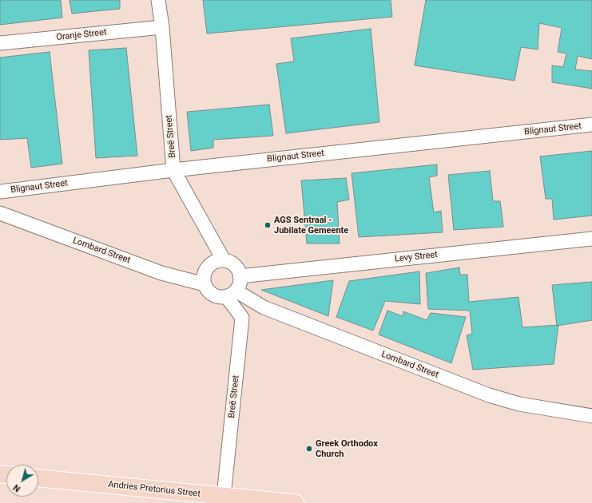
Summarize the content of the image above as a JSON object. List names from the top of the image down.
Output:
{
  "streets": {
    "main road": ["Andries Pretorius Street"],
    "street": [
      "Oranje Street",
      "Blignaut Street",
      "Breë Street",
      "Lombard Street",
      "Levy Street"
    ]
  },
  "crossings": [
    ["Oranje Street", "Breë Street"],
    ["Blignaut Street", "Breë Street"],
    ["Breë Street", "Lombard Street"],
    ["Breë Street", "Levy Street"],
    ["Breë Street", "Andries Pretorius Street"],
    ["Lombard Street", "Levy Street"]
  ],
  "places": ["AGS Sentraal - Jubilate Gemeente", "Greek Orthodox Church"],
  "north": "bottom left"
}
